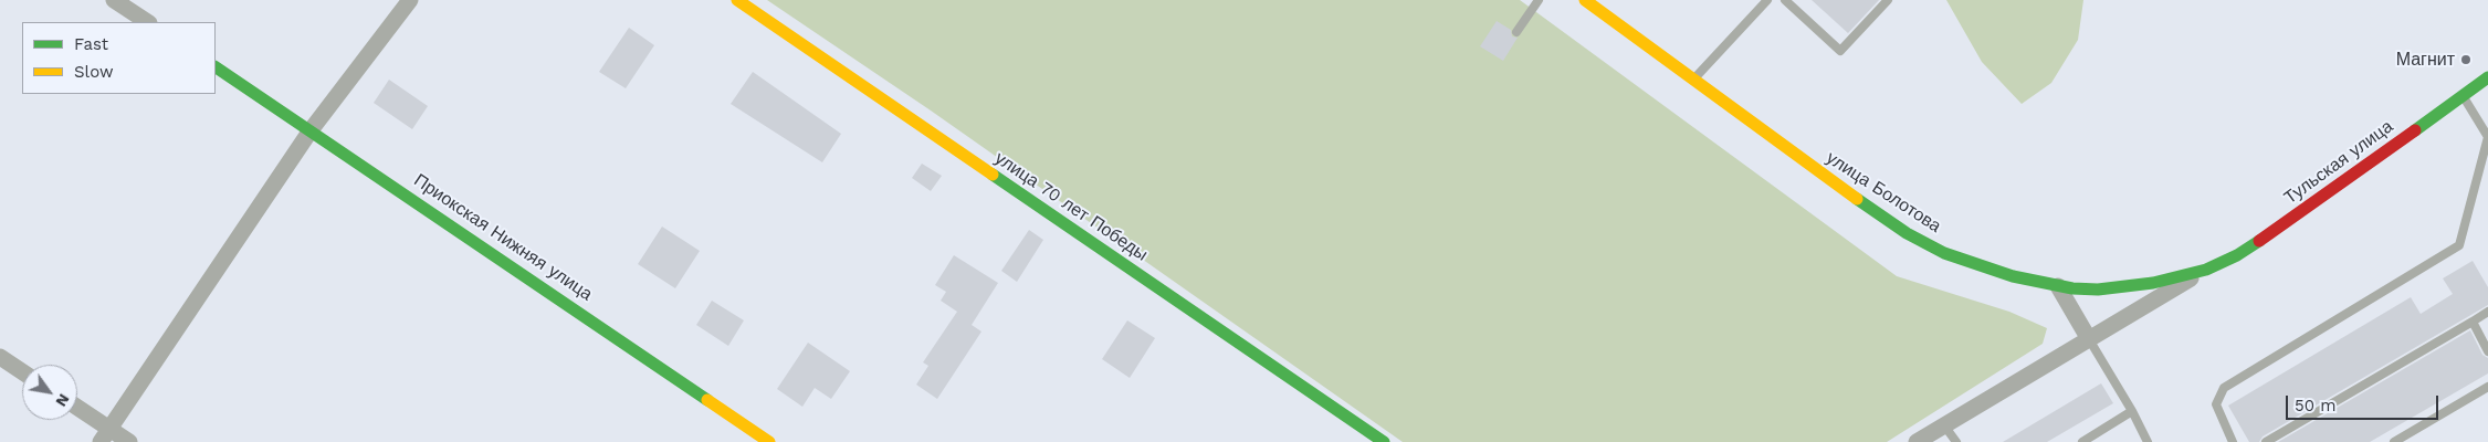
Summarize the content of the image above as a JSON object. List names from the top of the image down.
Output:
{
  "streets": {
    "street": [
      "Тульская улица",
      "улица Болотова",
      "улица 70 лет Победы",
      "Приокская Нижняя улица"
    ]
  },
  "crossings": [
    ["Тульская улица", "улица Болотова"]
  ],
  "places": ["Магнит"],
  "legend": ["Fast", "Slow"],
  "scale_bar": "50 m",
  "north": "bottom right"
}
